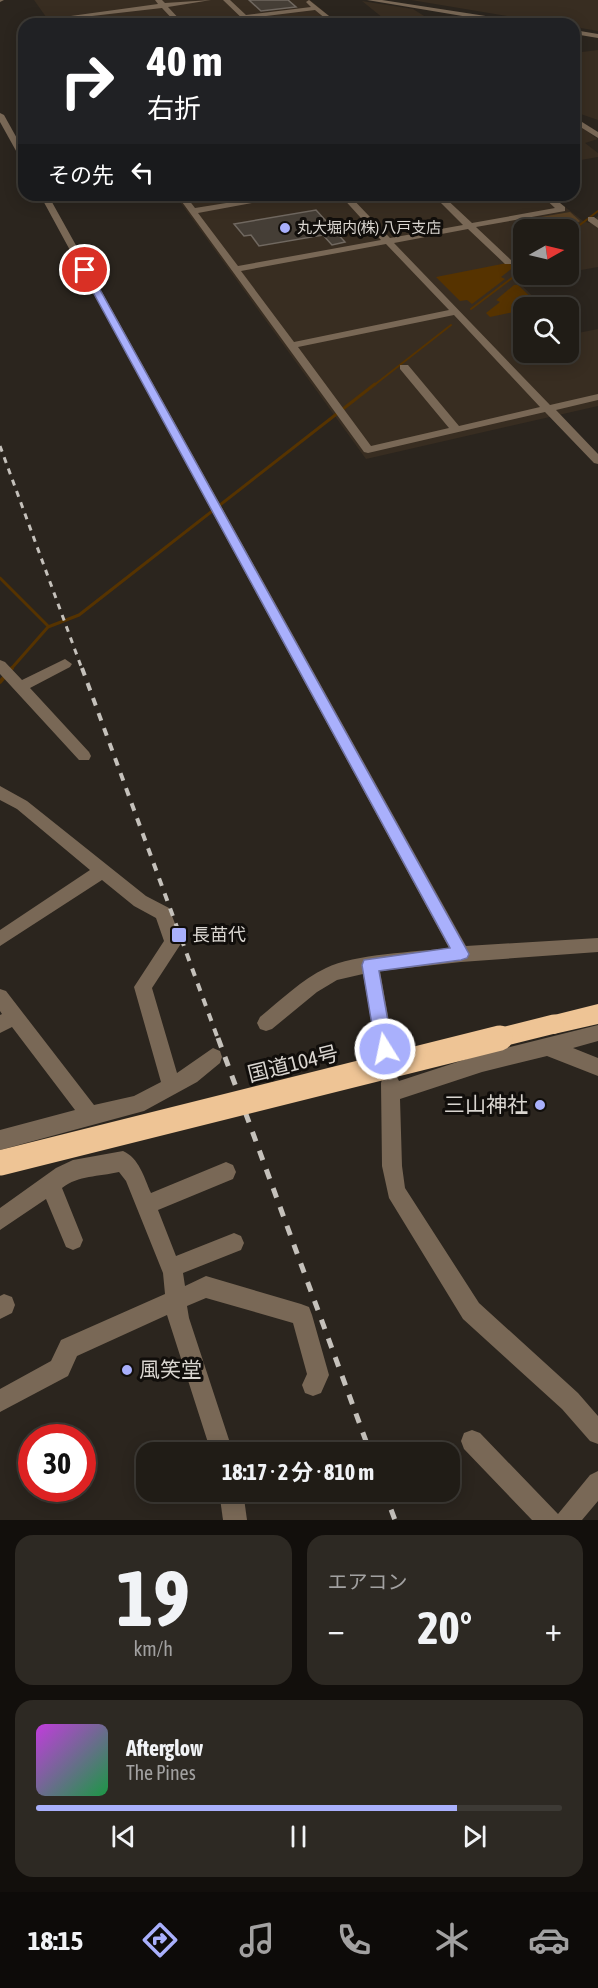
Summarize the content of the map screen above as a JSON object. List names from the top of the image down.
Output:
{
  "streets": {
    "highway": ["国道104号"]
  },
  "places": {
    "other": ["丸大堀内(株) 八戸支店", "三山神社", "風笑堂"],
    "transit": ["長苗代"]
  },
  "north": "right",
  "page": {
    "turn": ["40 m", "右折"],
    "then": "その先",
    "limit": "30",
    "trip": "18:17 · 2 分 · 810 m",
    "tile": [
      ["19", "km/h"],
      "エアコン"
    ],
    "heat": ["−", "20°", "+"],
    "song": ["Afterglow", "The Pines"],
    "tabs": "18:15"
  }
}
